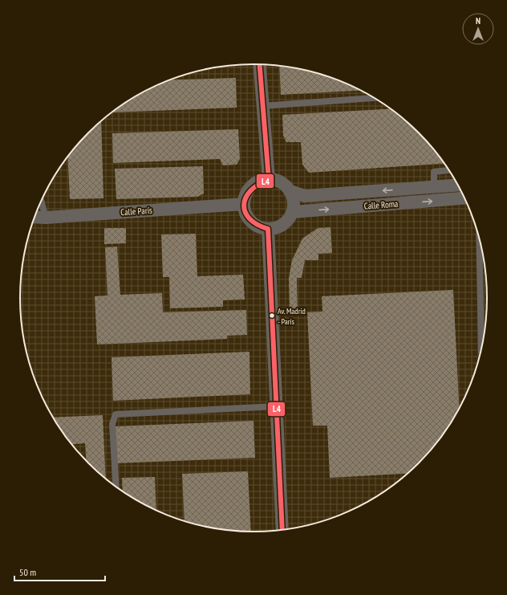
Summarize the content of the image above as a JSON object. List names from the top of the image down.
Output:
{
  "streets": {
    "street": ["Calle Roma", "Calle París"]
  },
  "crossings": [
    ["Calle Roma", "Calle París"]
  ],
  "places": ["Av. Madrid - París"],
  "lines": ["transit line L4"],
  "scale_bar": "50 m",
  "north": "top"
}
